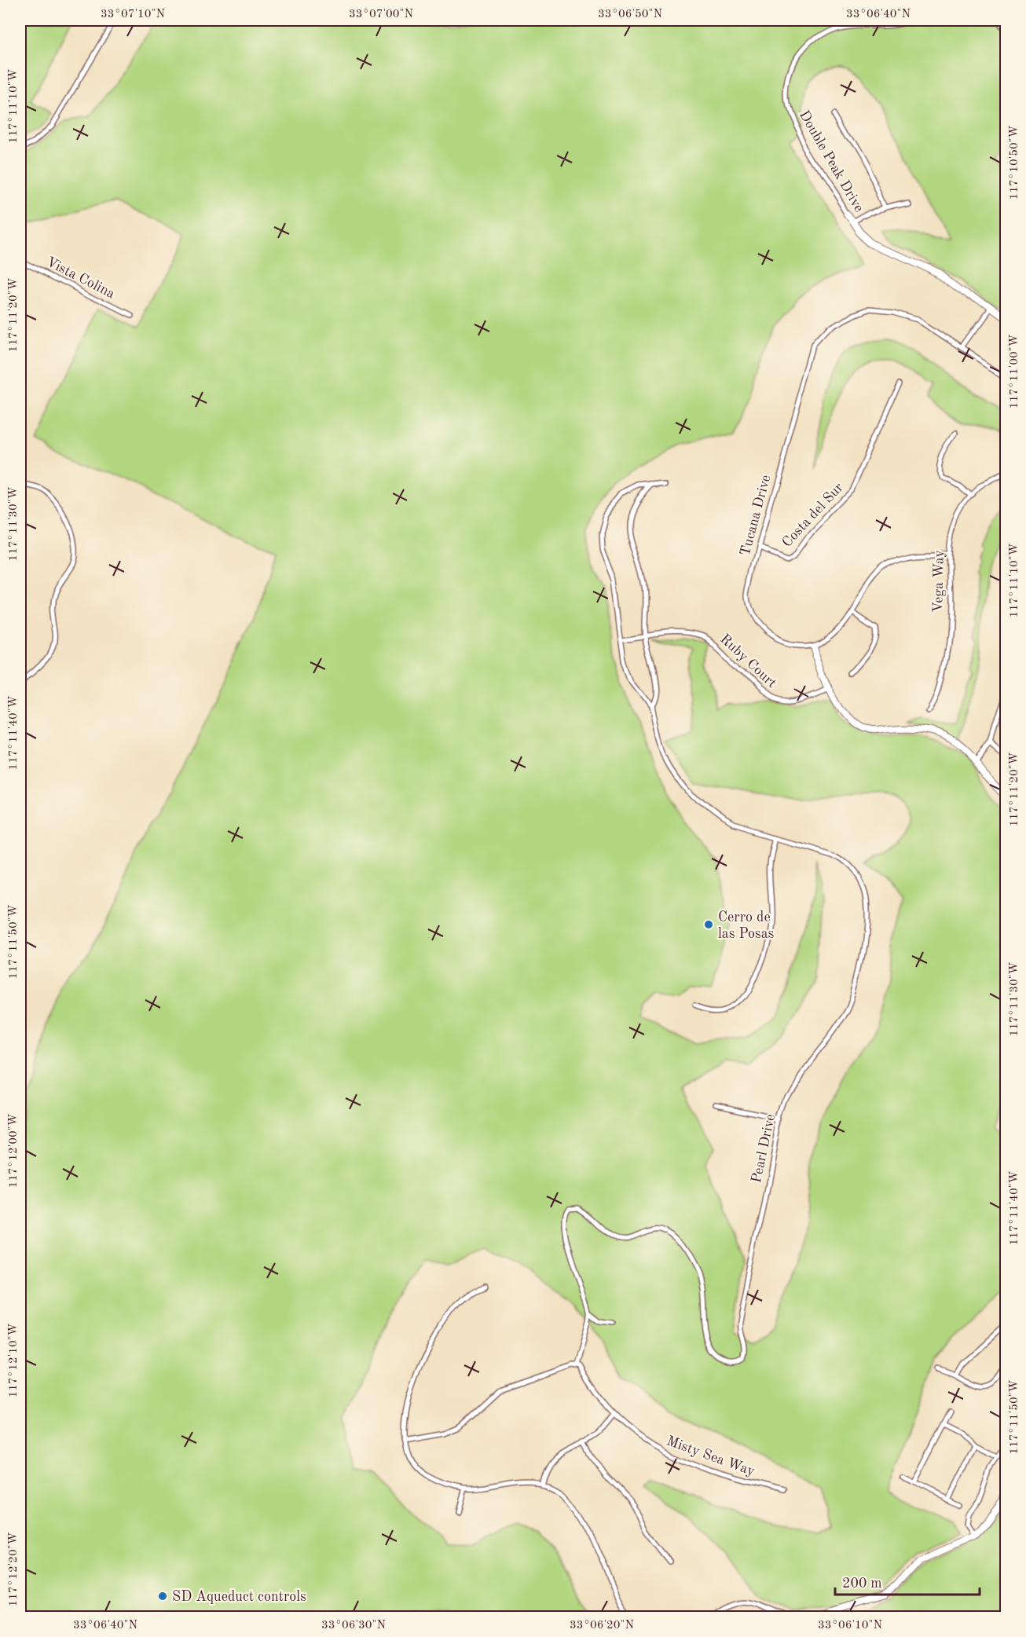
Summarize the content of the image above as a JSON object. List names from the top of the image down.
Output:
{
  "streets": {
    "street": [
      "Double Peak Drive",
      "Vista Colina",
      "Costa del Sur",
      "Tucana Drive",
      "Vega Way",
      "Ruby Court",
      "Pearl Drive",
      "Misty Sea Way"
    ]
  },
  "crossings": [
    ["Costa del Sur", "Tucana Drive"],
    ["Ruby Court", "Pearl Drive"]
  ],
  "places": ["Cerro de las Posas", "SD Aqueduct controls"],
  "scale_bar": "200 m",
  "coordinates": [
    "33°07'10\"N",
    "33°07'00\"N",
    "33°06'50\"N",
    "33°06'40\"N",
    "117°11'10\"W",
    "117°10'50\"W",
    "117°11'20\"W",
    "117°11'00\"W",
    "117°11'30\"W",
    "117°11'40\"W",
    "117°11'50\"W",
    "117°12'00\"W",
    "117°12'10\"W",
    "117°12'20\"W",
    "33°06'30\"N",
    "33°06'20\"N",
    "33°06'10\"N"
  ]
}
